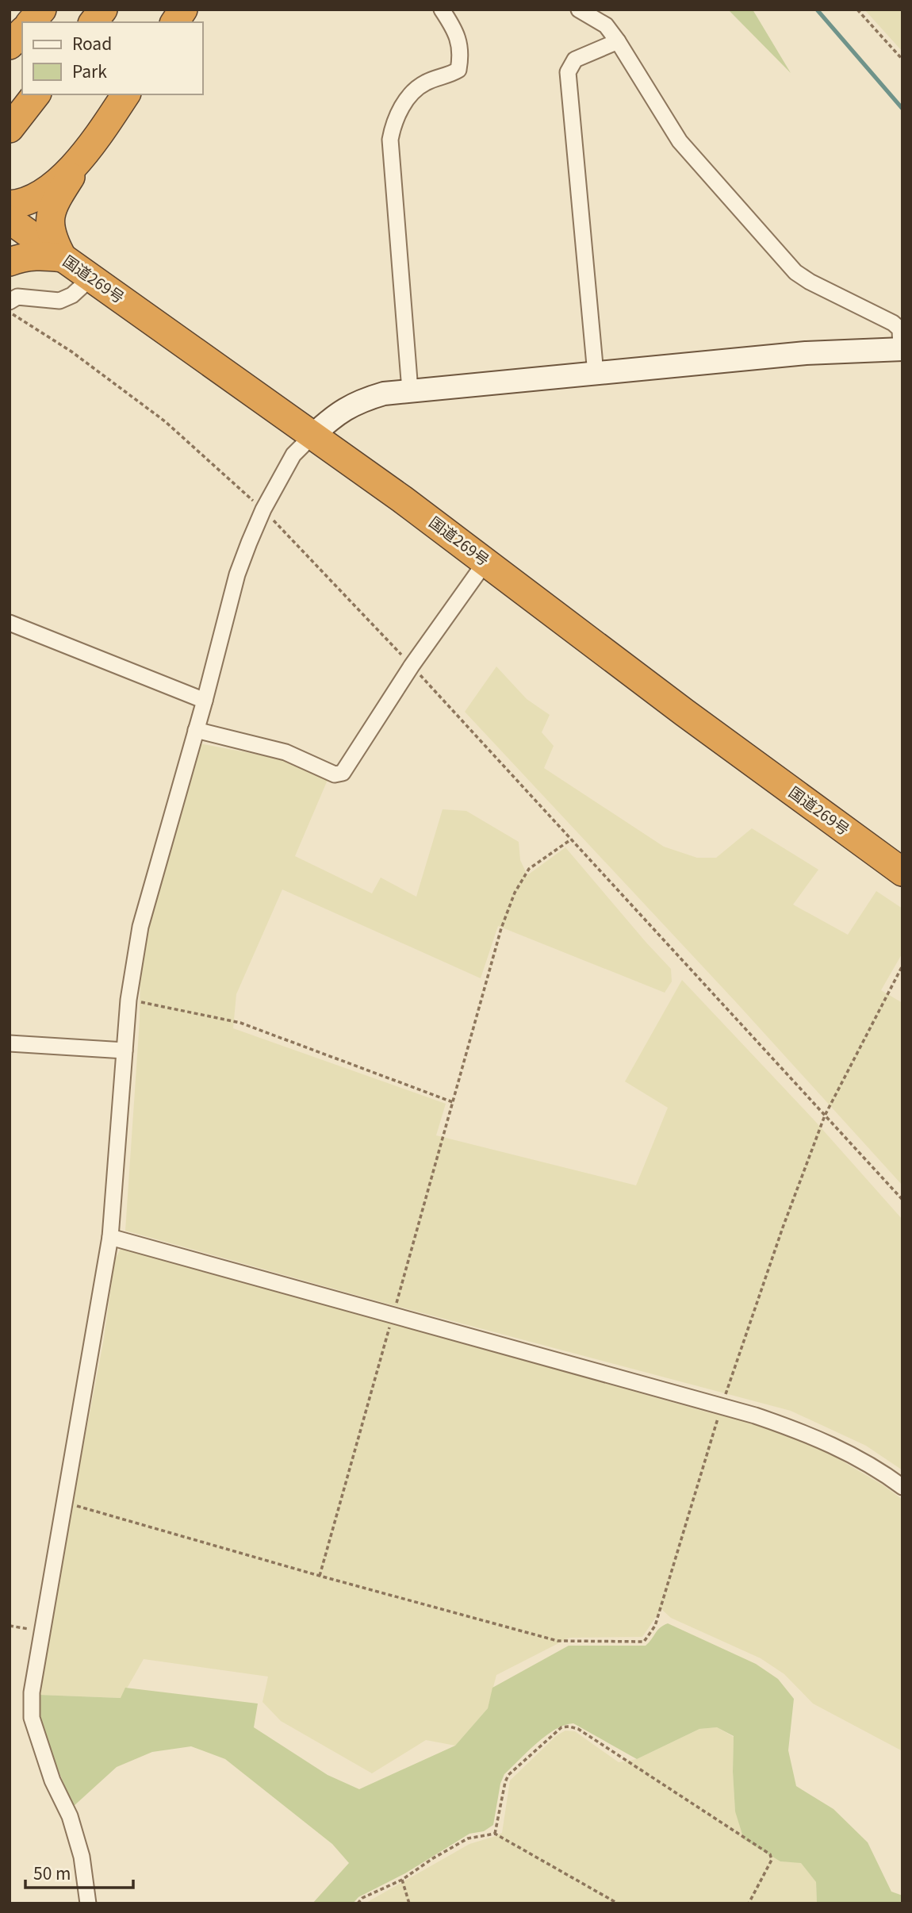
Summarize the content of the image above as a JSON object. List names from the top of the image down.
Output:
{
  "streets": {
    "highway": ["国道269号"]
  },
  "legend": ["Road", "Park"],
  "scale_bar": "50 m"
}
